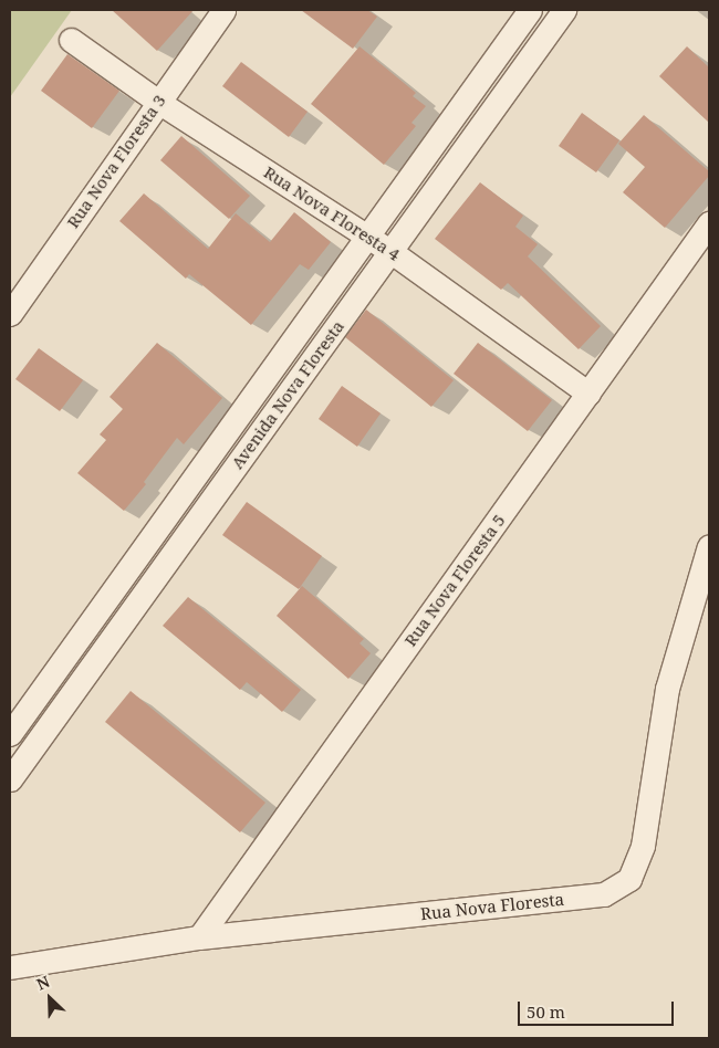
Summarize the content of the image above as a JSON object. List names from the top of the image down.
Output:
{
  "streets": {
    "street": [
      "Rua Nova Floresta 3",
      "Rua Nova Floresta 4",
      "Avenida Nova Floresta",
      "Rua Nova Floresta 5",
      "Rua Nova Floresta"
    ]
  },
  "crossings": [
    ["Rua Nova Floresta 3", "Rua Nova Floresta 4"],
    ["Rua Nova Floresta 4", "Avenida Nova Floresta"],
    ["Rua Nova Floresta 4", "Rua Nova Floresta 5"],
    ["Rua Nova Floresta 5", "Rua Nova Floresta"]
  ],
  "scale_bar": "50 m",
  "north": "top left"
}
